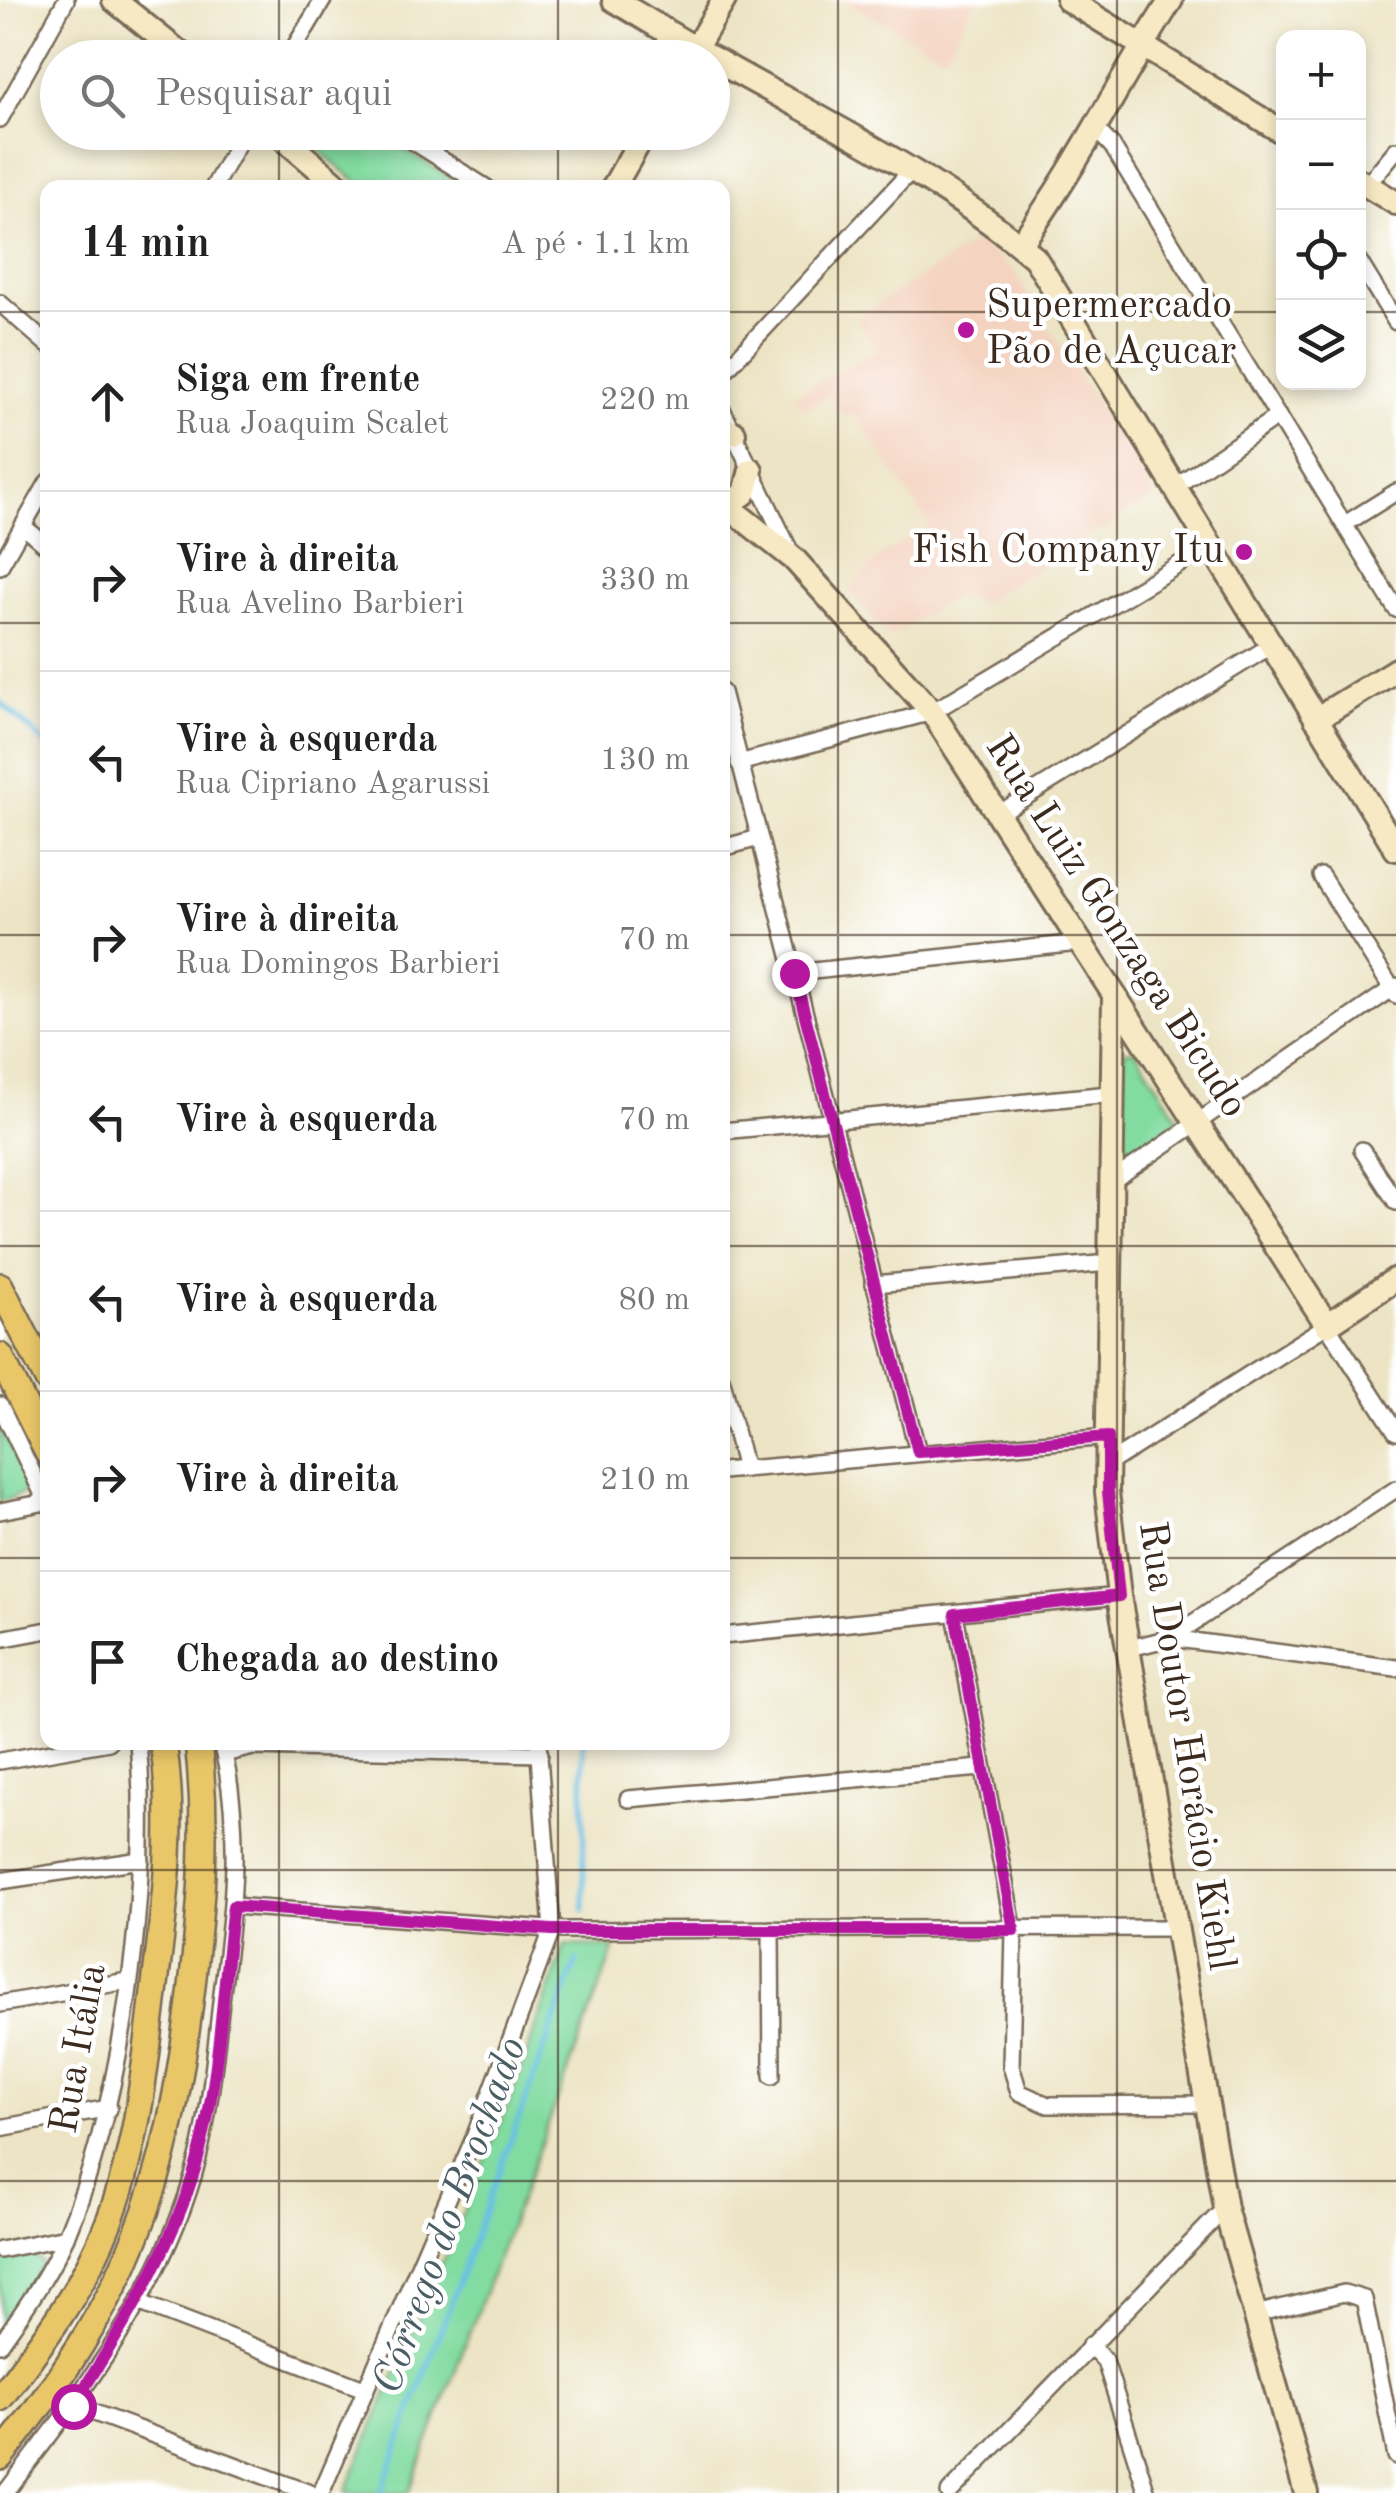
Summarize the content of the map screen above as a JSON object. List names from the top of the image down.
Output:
{
  "streets": {
    "street": ["Rua Luiz Gonzaga Bicudo", "Rua Doutor Horácio Kiehl", "Rua Itália"]
  },
  "crossings": [
    ["Rua Luiz Gonzaga Bicudo", "Rua Doutor Horácio Kiehl"]
  ],
  "water": ["Córrego do Brochado"],
  "places": ["Supermercado Pão de Açucar", "Fish Company Itu"],
  "page": {
    "map_buttons": ["+", "−"],
    "search": "Pesquisar aqui",
    "heading": ["14 min", "A pé · 1.1 km"],
    "list": [
      ["Siga em frente", "Rua Joaquim Scalet", "220 m"],
      ["Vire à direita", "Rua Avelino Barbieri", "330 m"],
      ["Vire à esquerda", "Rua Cipriano Agarussi", "130 m"],
      ["Vire à direita", "Rua Domingos Barbieri", "70 m"],
      ["Vire à esquerda", "70 m"],
      ["Vire à esquerda", "80 m"],
      ["Vire à direita", "210 m"],
      "Chegada ao destino"
    ]
  }
}
